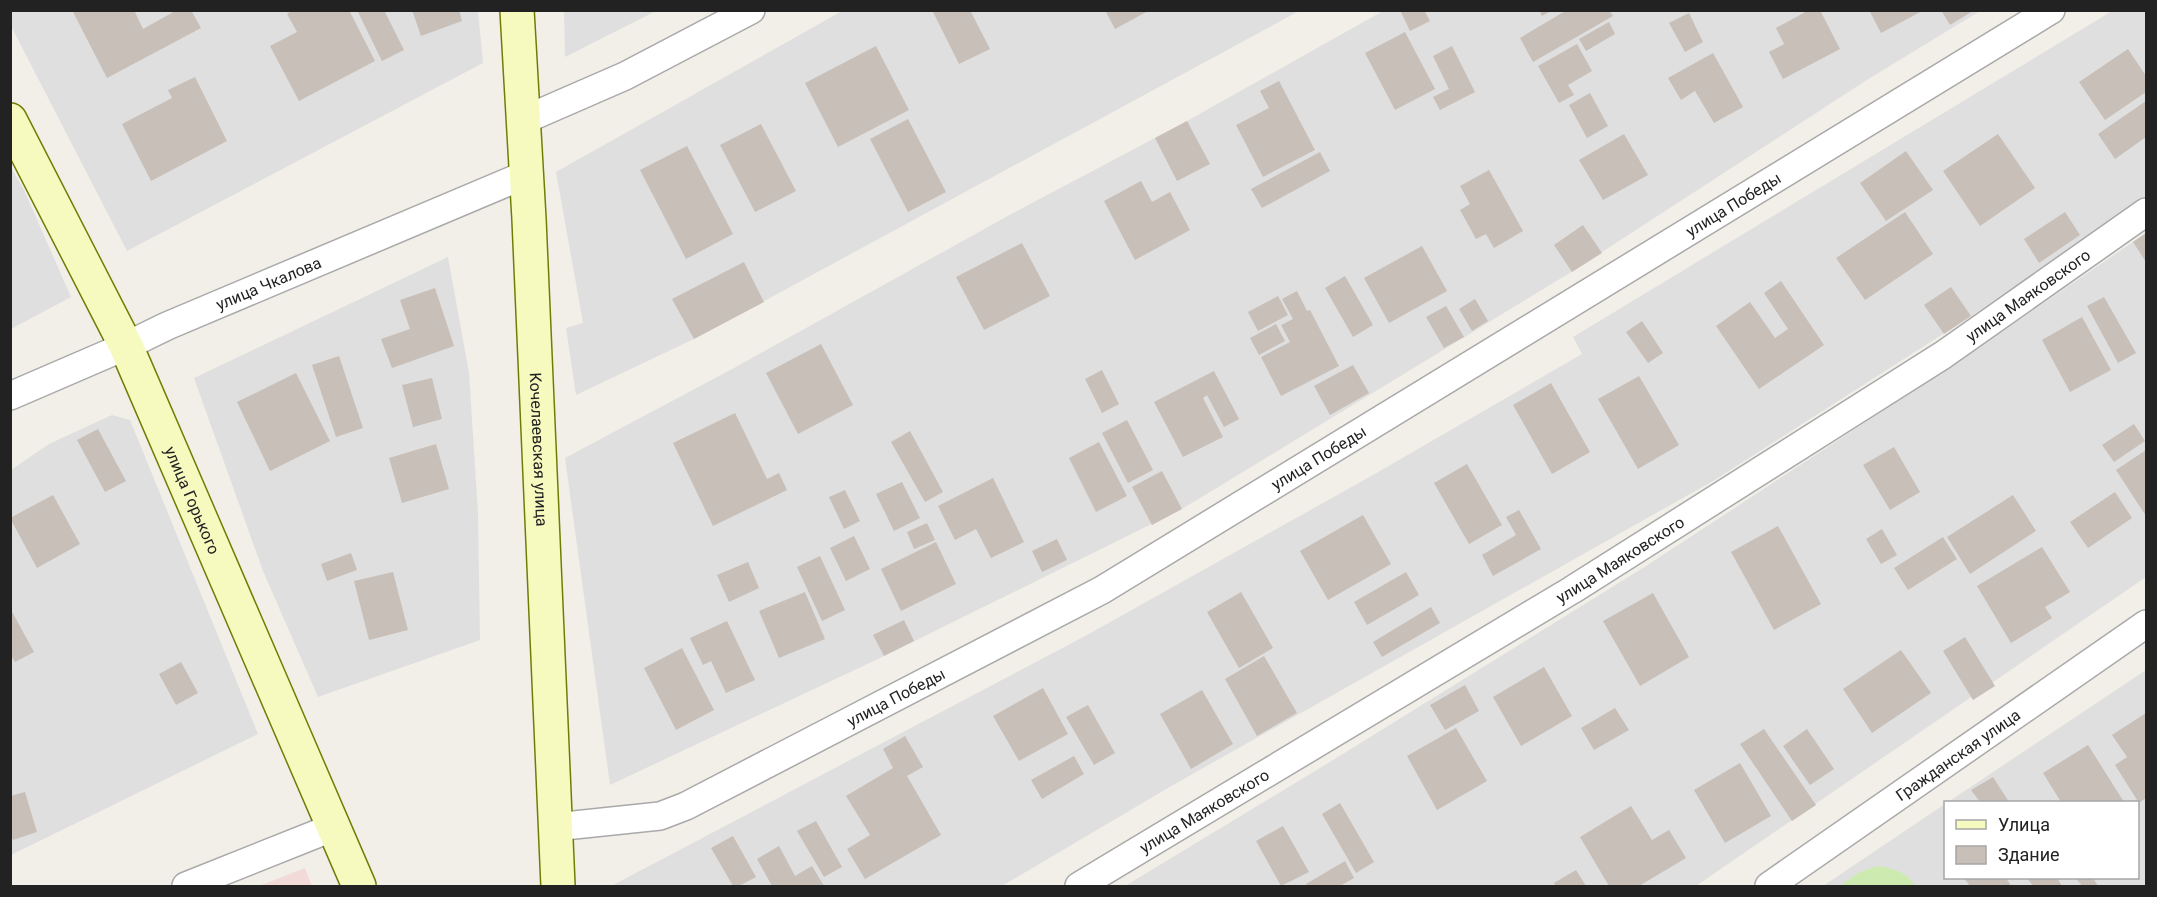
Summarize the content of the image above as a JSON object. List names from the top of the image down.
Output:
{
  "streets": {
    "street": [
      "улица Победы",
      "улица Чкалова",
      "улица Маяковского",
      "Кочелаевская улица",
      "улица Горького",
      "Гражданская улица"
    ]
  },
  "crossings": [
    ["улица Победы", "Кочелаевская улица"],
    ["улица Чкалова", "Кочелаевская улица"],
    ["улица Чкалова", "улица Горького"]
  ],
  "legend": ["Улица", "Здание"]
}
